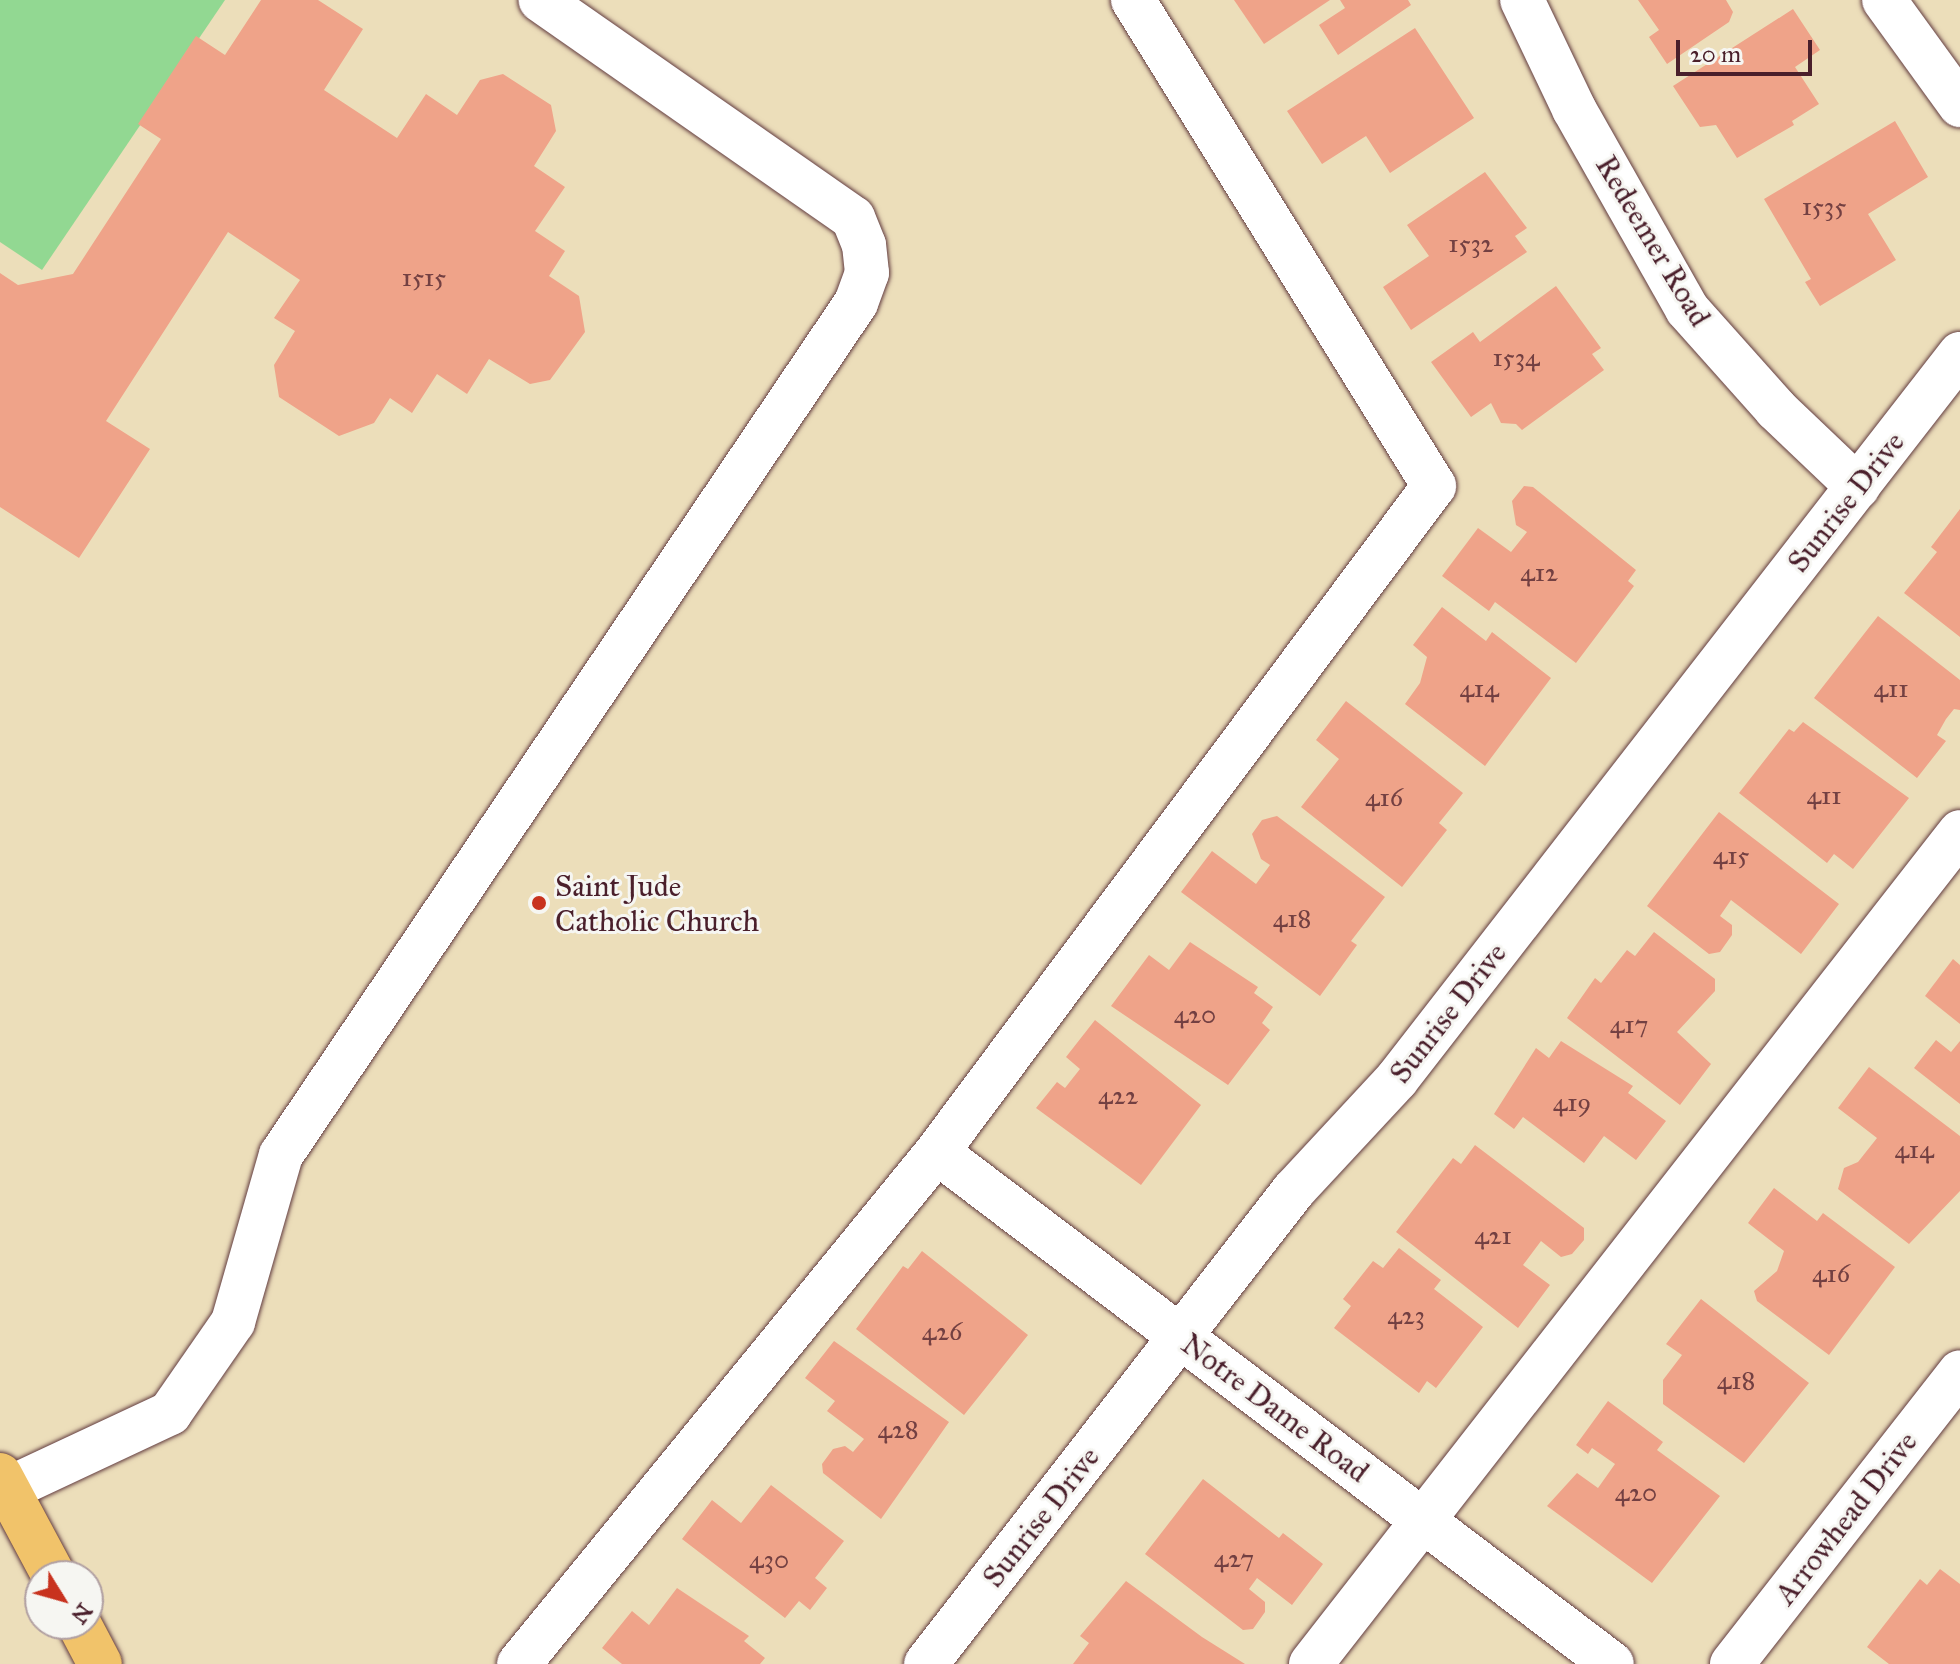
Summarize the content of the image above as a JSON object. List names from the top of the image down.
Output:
{
  "streets": {
    "street": [
      "Redeemer Road",
      "Sunrise Drive",
      "Notre Dame Road",
      "Arrowhead Drive"
    ]
  },
  "crossings": [
    ["Redeemer Road", "Sunrise Drive"],
    ["Sunrise Drive", "Notre Dame Road"]
  ],
  "places": ["Saint Jude Catholic Church"],
  "house_numbers": [
    "1535",
    "1532",
    "1515",
    "1534",
    "412",
    "414",
    "411",
    "411",
    "416",
    "415",
    "418",
    "420",
    "417",
    "422",
    "419",
    "414",
    "421",
    "416",
    "423",
    "426",
    "418",
    "428",
    "420",
    "427",
    "430"
  ],
  "scale_bar": "20 m",
  "north": "bottom right"
}
